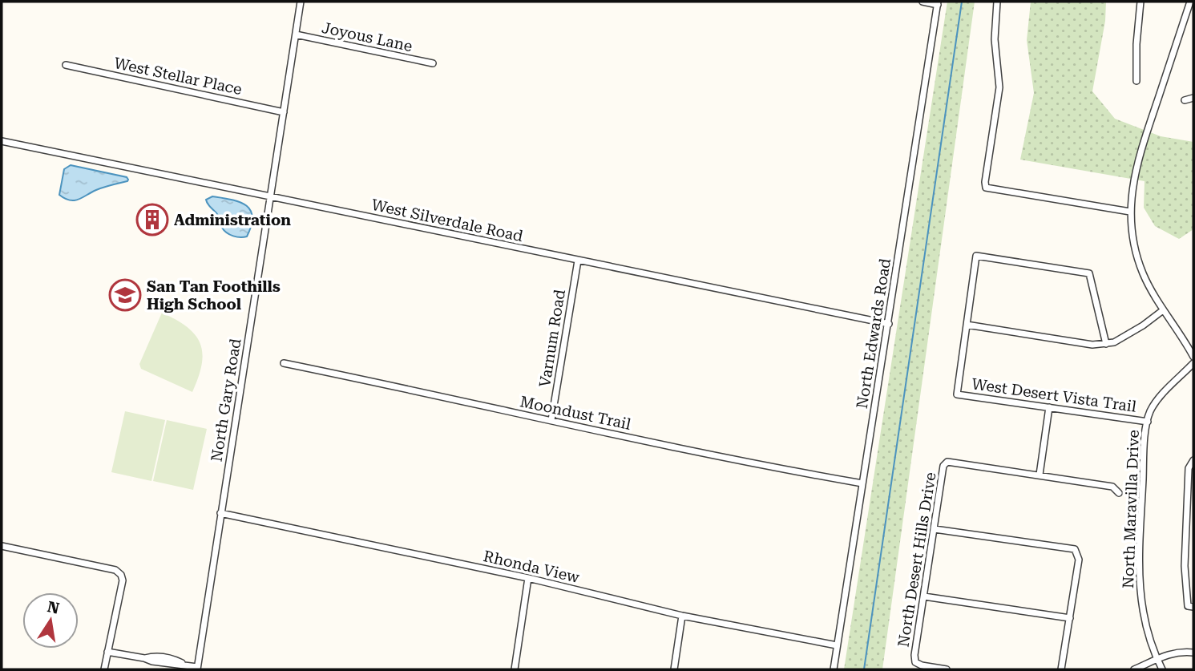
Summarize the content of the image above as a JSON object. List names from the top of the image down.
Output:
{
  "streets": {
    "street": [
      "Joyous Lane",
      "West Stellar Place",
      "West Silverdale Road",
      "North Edwards Road",
      "Varnum Road",
      "West Desert Vista Trail",
      "North Gary Road",
      "Moondust Trail",
      "North Maravilla Drive",
      "North Desert Hills Drive",
      "Rhonda View"
    ]
  },
  "crossings": [
    ["Joyous Lane", "North Gary Road"],
    ["West Stellar Place", "North Gary Road"],
    ["West Silverdale Road", "North Edwards Road"],
    ["West Silverdale Road", "Varnum Road"],
    ["West Silverdale Road", "North Gary Road"],
    ["North Edwards Road", "Moondust Trail"],
    ["North Edwards Road", "Rhonda View"],
    ["Varnum Road", "Moondust Trail"],
    ["West Desert Vista Trail", "North Maravilla Drive"],
    ["North Gary Road", "Rhonda View"]
  ],
  "places": {
    "building": ["Administration"],
    "school or university": ["San Tan Foothills High School"]
  },
  "north": "top"
}
